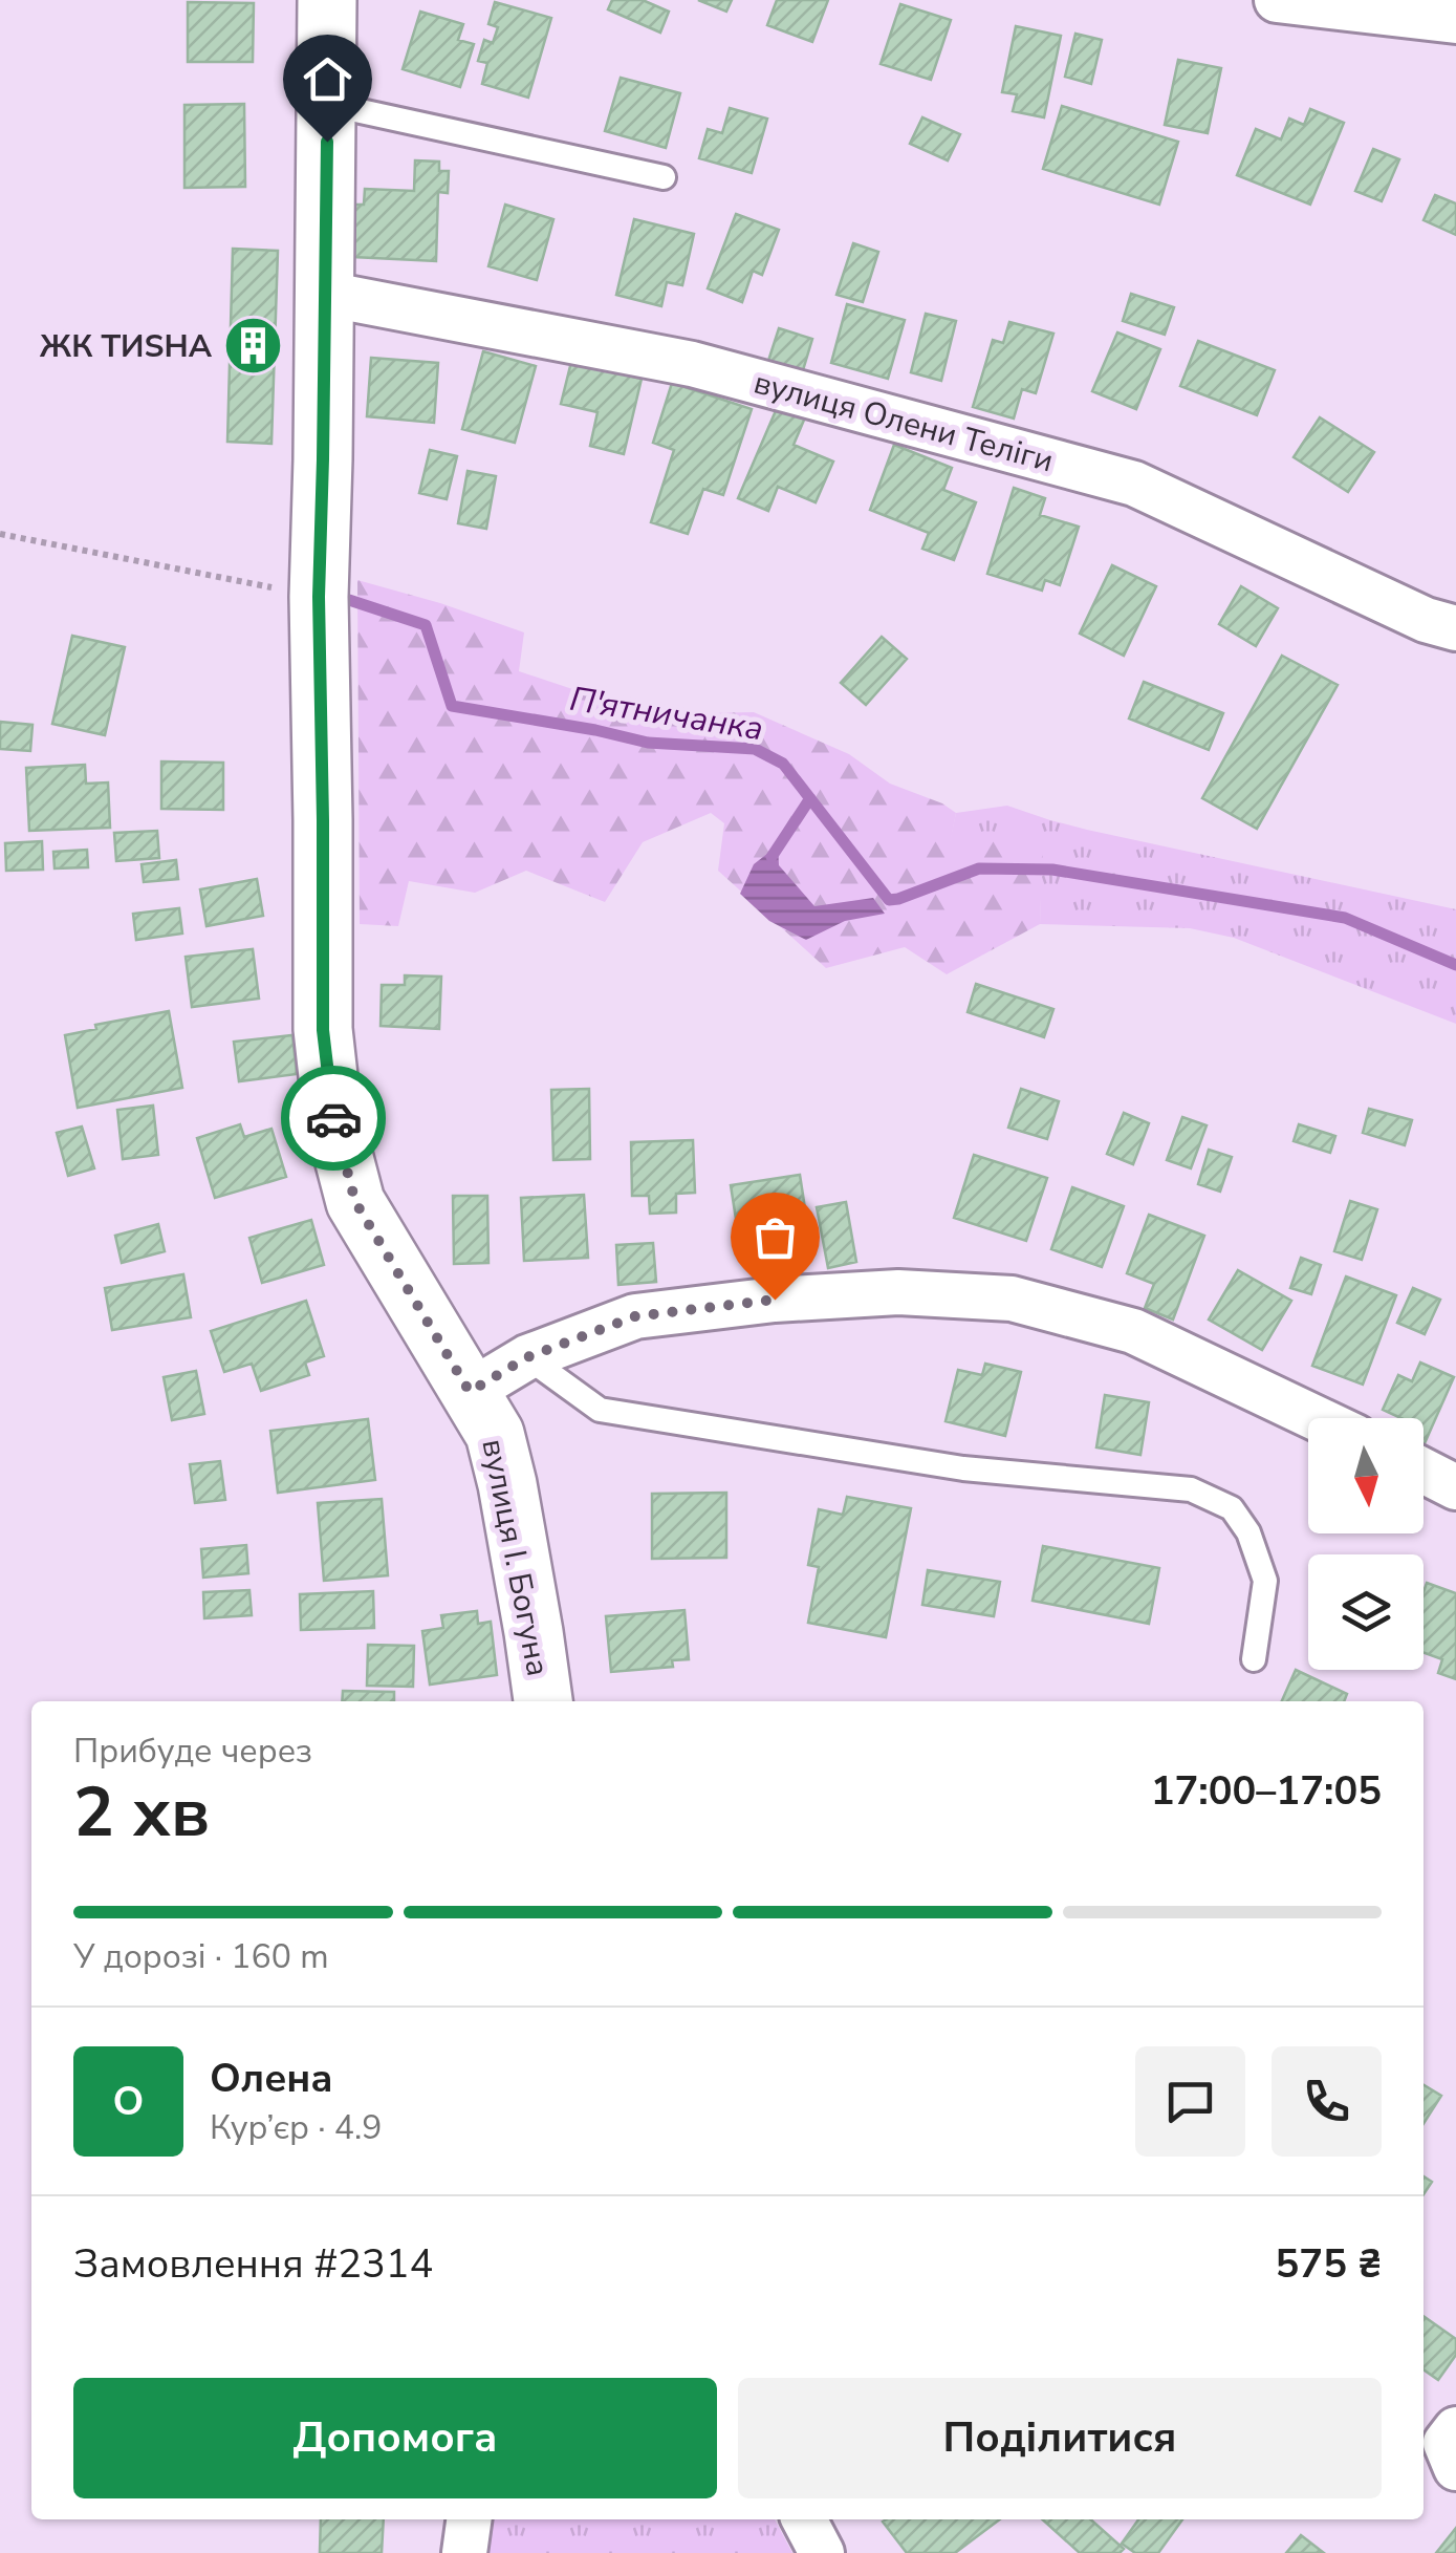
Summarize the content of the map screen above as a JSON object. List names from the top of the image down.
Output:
{
  "streets": {
    "street": ["вулиця Олени Теліги", "вулиця І. Богуна"]
  },
  "crossings": [
    ["вулиця Олени Теліги", "вулиця І. Богуна"]
  ],
  "water": ["П'ятничанка"],
  "places": {
    "building": ["ЖК ТИSHA"]
  },
  "north": "bottom",
  "page": {
    "heading": ["2 хв", "Прибуде через", "17:00–17:05"],
    "panel": [
      "Олена",
      "Кур’єр · 4.9",
      "Замовлення #2314",
      "575 ₴"
    ],
    "bar": "У дорозі · 160 m",
    "round": "О",
    "buttons": ["Допомога", "Поділитися"]
  }
}
